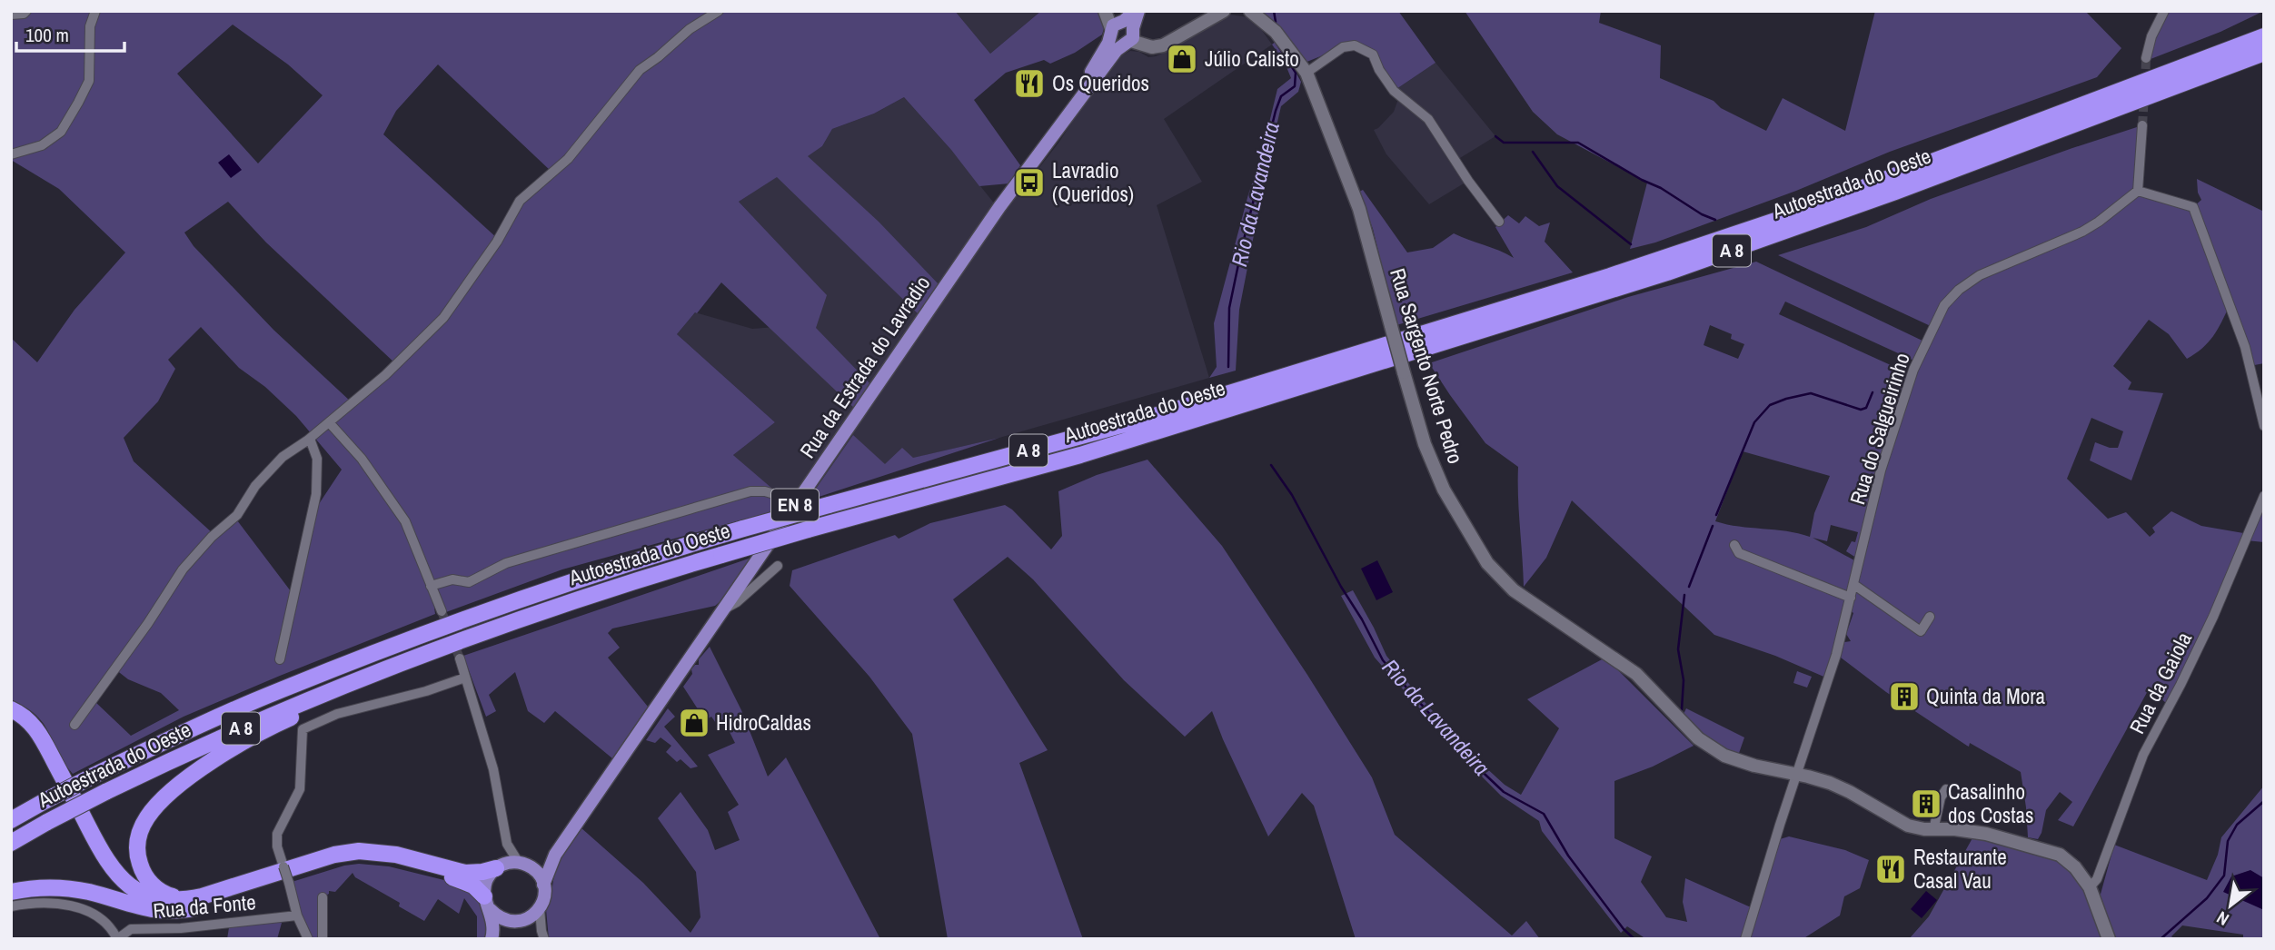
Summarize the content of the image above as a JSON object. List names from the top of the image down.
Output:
{
  "streets": {
    "highway": ["Autoestrada do Oeste", "A 8"],
    "main road": ["Rua da Estrada do Lavradio", "EN 8"],
    "street": [
      "Rua Sargento Norte Pedro",
      "Rua do Salgueirinho",
      "Rua da Gaiola",
      "Rua da Fonte"
    ]
  },
  "crossings": [
    ["Rua Sargento Norte Pedro", "Rua do Salgueirinho"],
    ["Rua Sargento Norte Pedro", "Rua da Gaiola"],
    ["Rua da Estrada do Lavradio", "EN 8"]
  ],
  "water": ["Rio da Lavandeira"],
  "places": {
    "shop": ["Júlio Calisto", "HidroCaldas"],
    "restaurant": ["Os Queridos", "Restaurante Casal Vau"],
    "bus stop": ["Lavradio (Queridos)"],
    "building": ["Quinta da Mora", "Casalinho dos Costas"]
  },
  "scale_bar": "100 m",
  "north": "bottom left"
}
